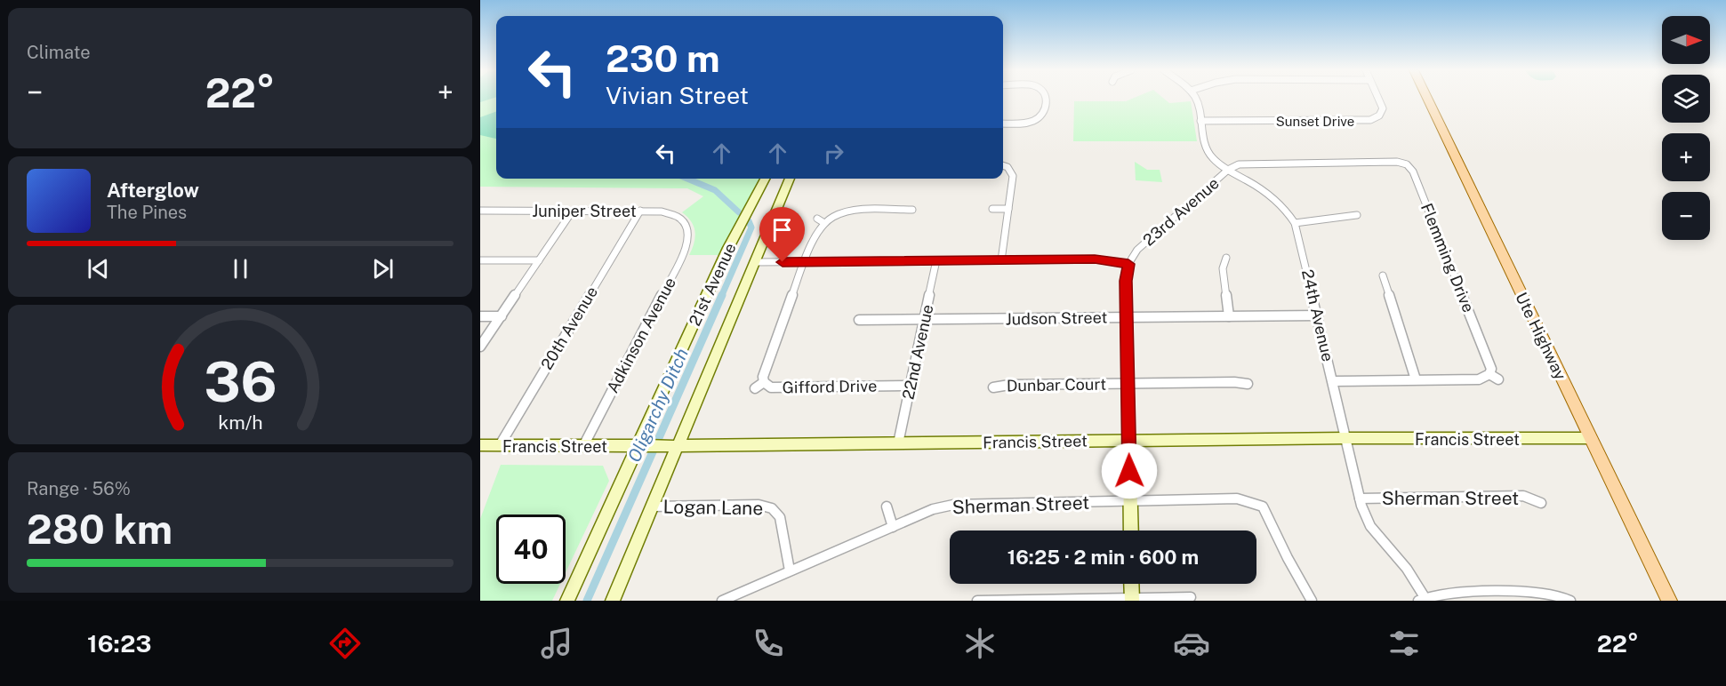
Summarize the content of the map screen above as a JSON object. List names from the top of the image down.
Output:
{
  "streets": {
    "main road": ["Ute Highway"],
    "street": [
      "Sunset Drive",
      "Juniper Street",
      "23rd Avenue",
      "Flemming Drive",
      "21st Avenue",
      "24th Avenue",
      "Judson Street",
      "20th Avenue",
      "Adkinson Avenue",
      "22nd Avenue",
      "Dunbar Court",
      "Gifford Drive",
      "Francis Street",
      "Sherman Street",
      "Logan Lane"
    ]
  },
  "crossings": [
    ["Sunset Drive", "24th Avenue"],
    ["Juniper Street", "20th Avenue"],
    ["Juniper Street", "Adkinson Avenue"],
    ["23rd Avenue", "Flemming Drive"],
    ["23rd Avenue", "24th Avenue"],
    ["Flemming Drive", "24th Avenue"],
    ["21st Avenue", "Francis Street"],
    ["21st Avenue", "Logan Lane"],
    ["24th Avenue", "Judson Street"],
    ["24th Avenue", "Francis Street"],
    ["24th Avenue", "Sherman Street"],
    ["Judson Street", "22nd Avenue"],
    ["20th Avenue", "Francis Street"],
    ["Adkinson Avenue", "Francis Street"],
    ["Ute Highway", "Francis Street"],
    ["22nd Avenue", "Gifford Drive"],
    ["22nd Avenue", "Francis Street"],
    ["Sherman Street", "Logan Lane"]
  ],
  "water": ["Oligarchy Ditch"],
  "north": "right",
  "page": {
    "tile": [
      "Climate",
      ["Range · 56%", "280 km"]
    ],
    "map_buttons": ["+", "−"],
    "turn": ["230 m", "Vivian Street"],
    "heat": ["−", "22°", "+"],
    "song": ["Afterglow", "The Pines"],
    "limit": "40",
    "trip": "16:25 · 2 min · 600 m",
    "tabs": ["16:23", "22°"],
    "gauge": ["36", "km/h"]
  }
}
